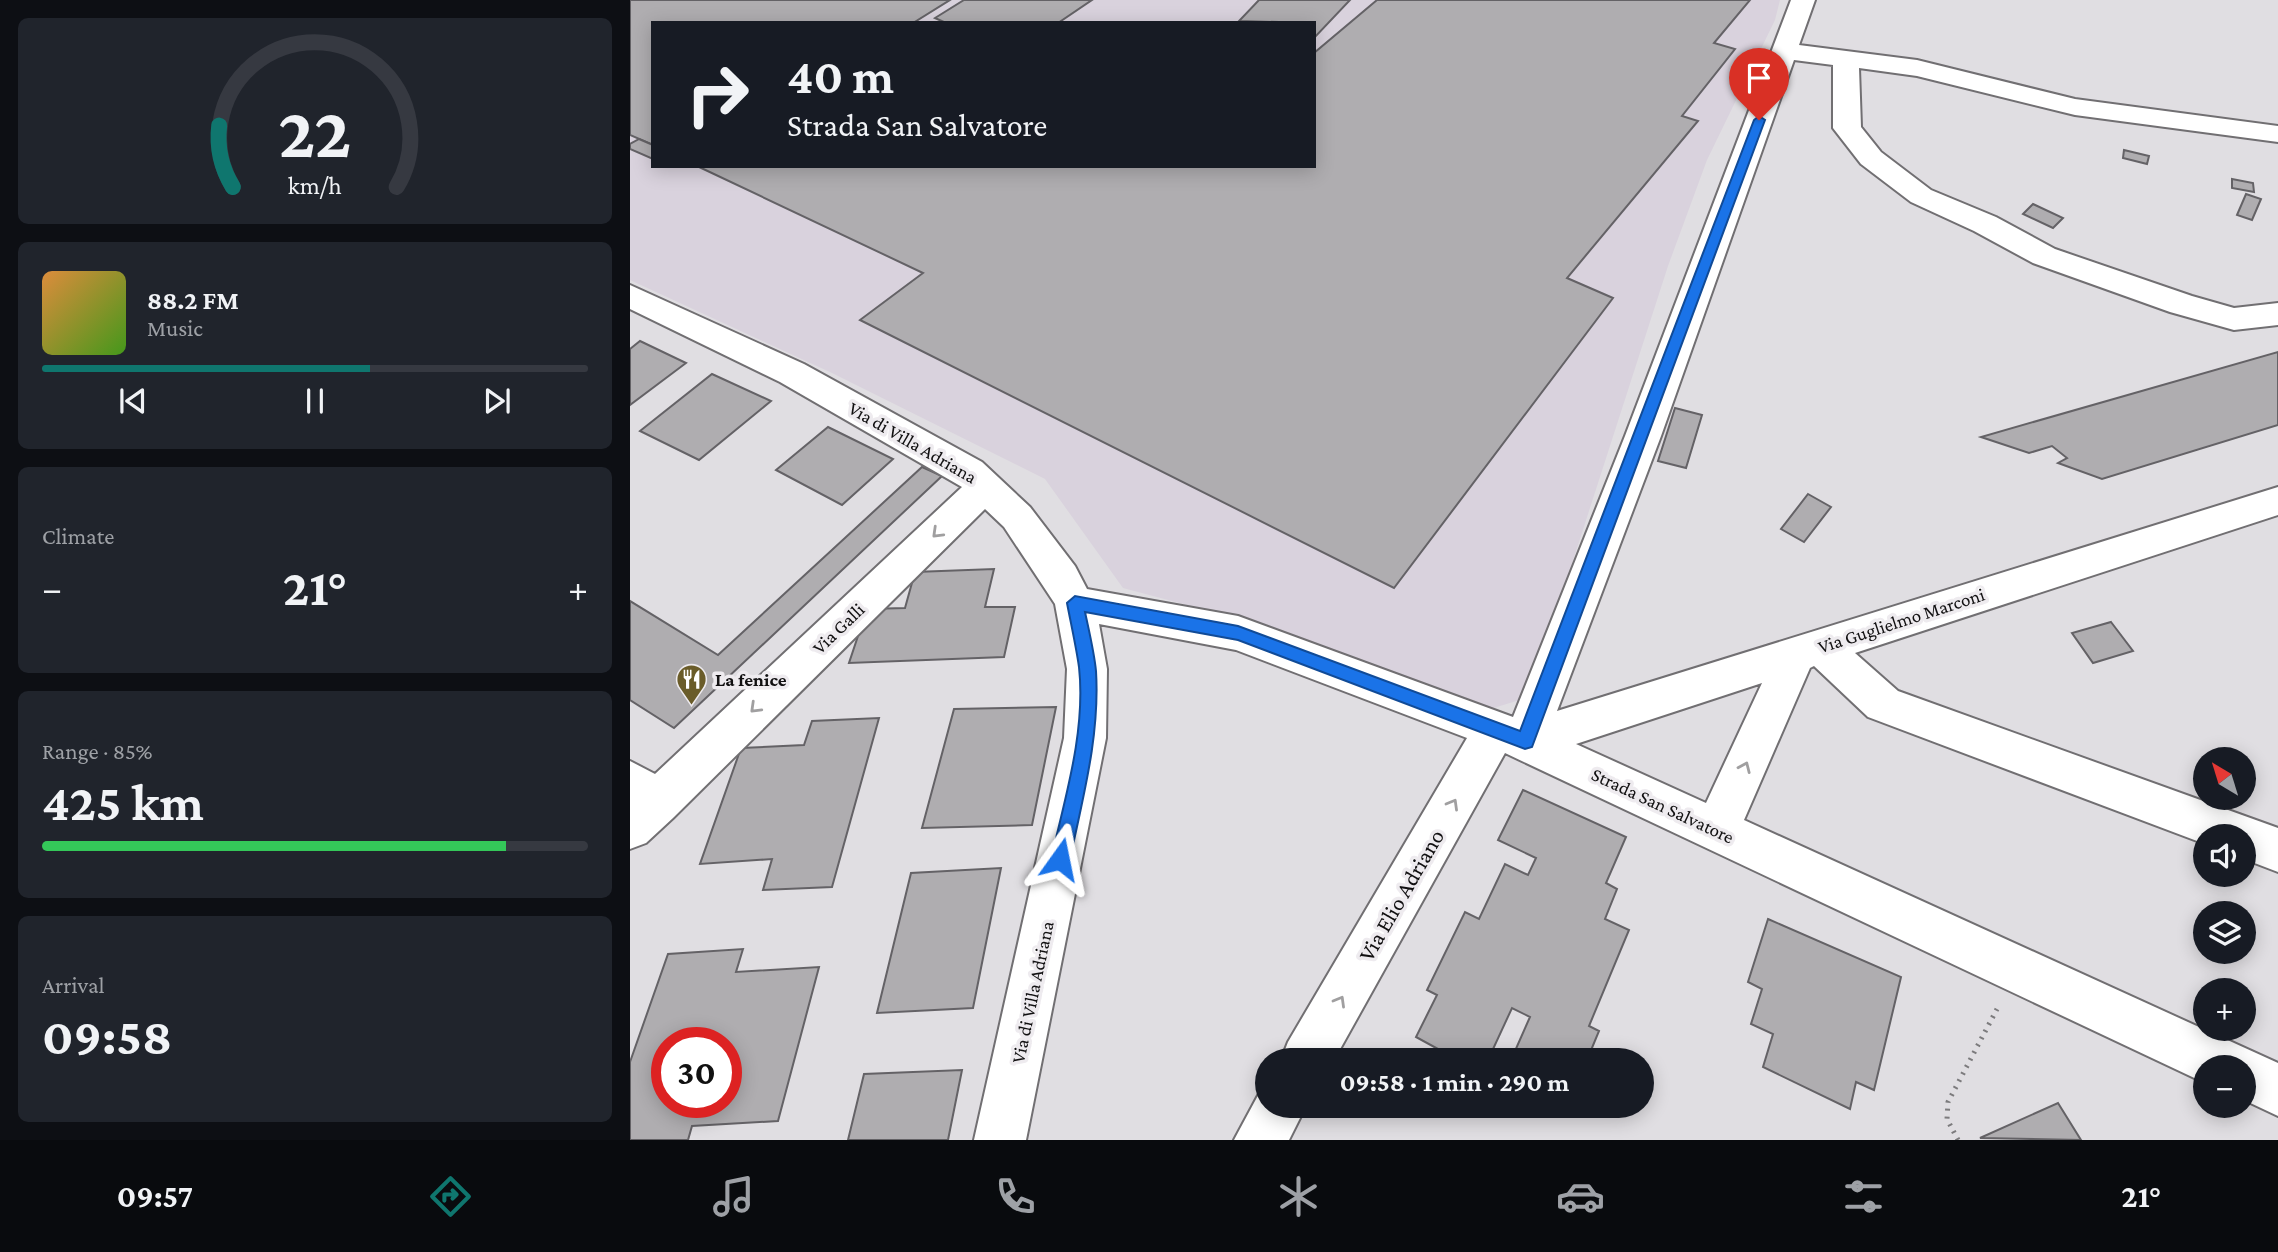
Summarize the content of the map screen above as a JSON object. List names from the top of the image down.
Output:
{
  "streets": {
    "street": [
      "Via di Villa Adriana",
      "Via Guglielmo Marconi",
      "Via Galli",
      "Strada San Salvatore",
      "Via Elio Adriano"
    ]
  },
  "crossings": [
    ["Via di Villa Adriana", "Via Galli"],
    ["Via di Villa Adriana", "Strada San Salvatore"],
    ["Via Guglielmo Marconi", "Strada San Salvatore"],
    ["Via Guglielmo Marconi", "Via Elio Adriano"],
    ["Strada San Salvatore", "Via Elio Adriano"]
  ],
  "one_way": ["Via Galli"],
  "places": {
    "restaurant": ["La fenice"]
  },
  "north": "top left",
  "page": {
    "turn": ["40 m", "Strada San Salvatore"],
    "song": ["88.2 FM", "Music"],
    "tile": [
      "Climate",
      ["Range · 85%", "425 km"],
      ["Arrival", "09:58"]
    ],
    "heat": ["−", "21°", "+"],
    "map_buttons": ["+", "−"],
    "limit": "30",
    "trip": "09:58 · 1 min · 290 m",
    "tabs": ["09:57", "21°"],
    "gauge": ["22", "km/h"]
  }
}
